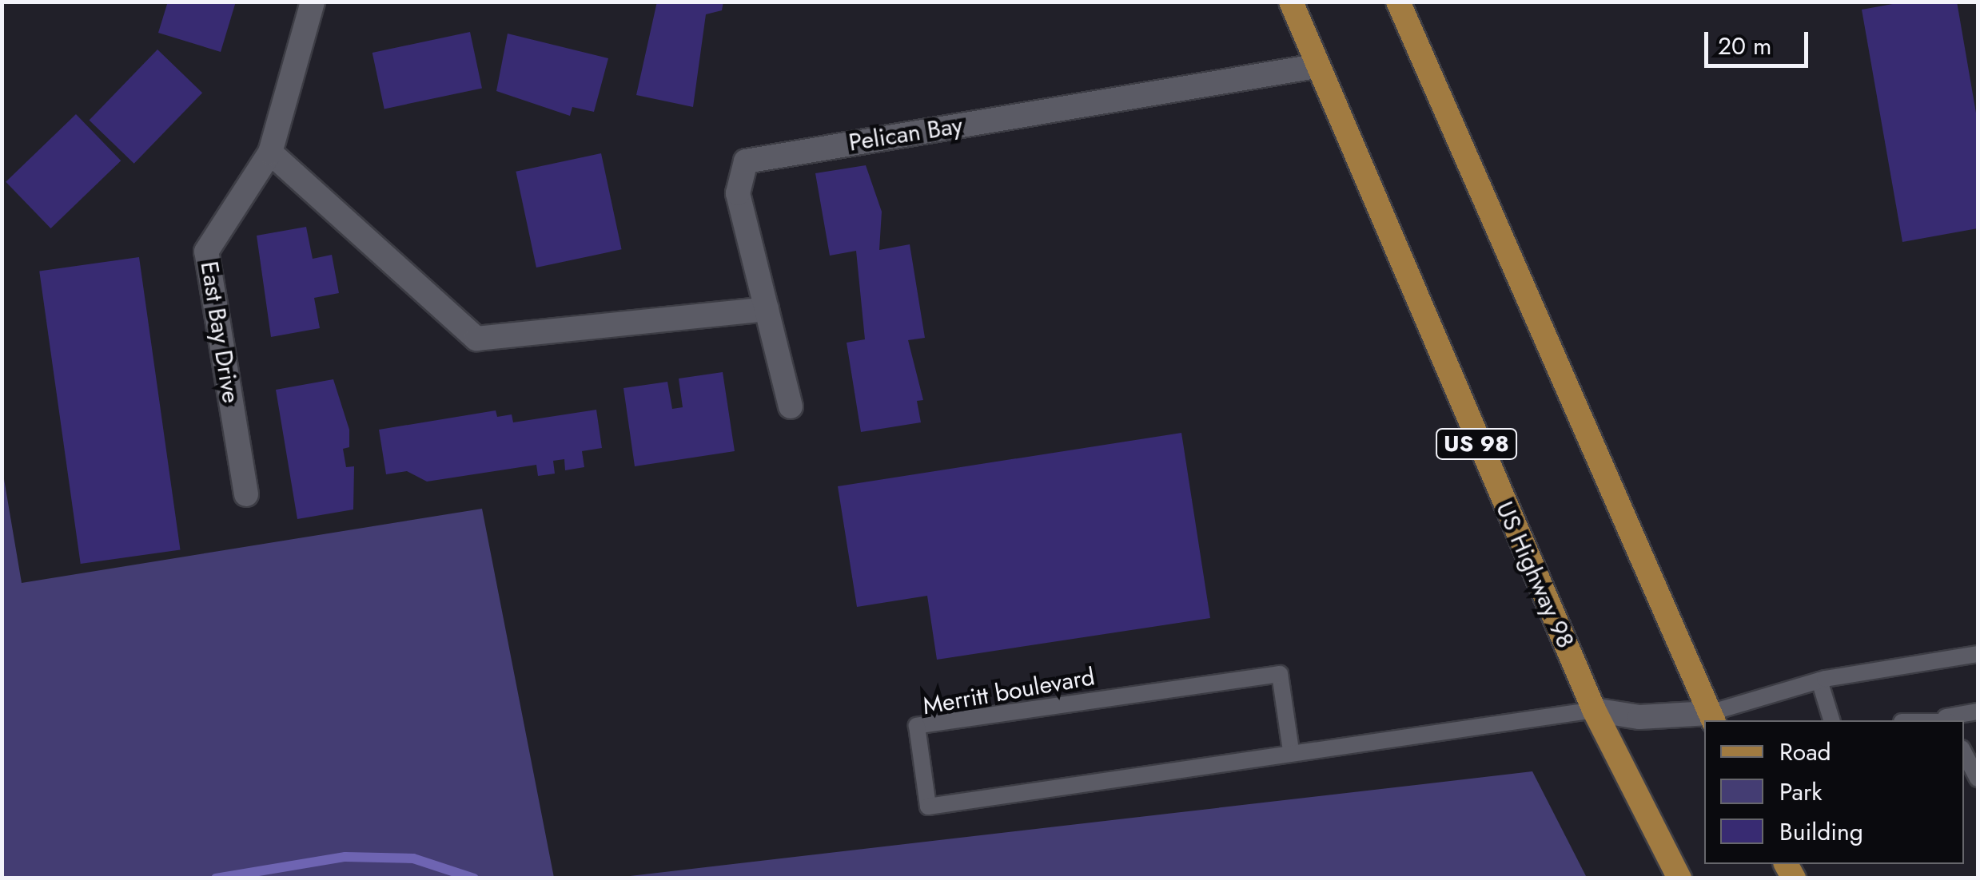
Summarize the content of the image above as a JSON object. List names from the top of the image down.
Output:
{
  "streets": {
    "main road": ["US 98", "US Highway 98"],
    "street": ["Pelican Bay", "East Bay Drive"],
    "lane": ["Merritt boulevard"]
  },
  "crossings": [
    ["Pelican Bay", "US Highway 98"],
    ["US Highway 98", "Merritt boulevard"]
  ],
  "legend": ["Road", "Park", "Building"],
  "scale_bar": "20 m"
}
